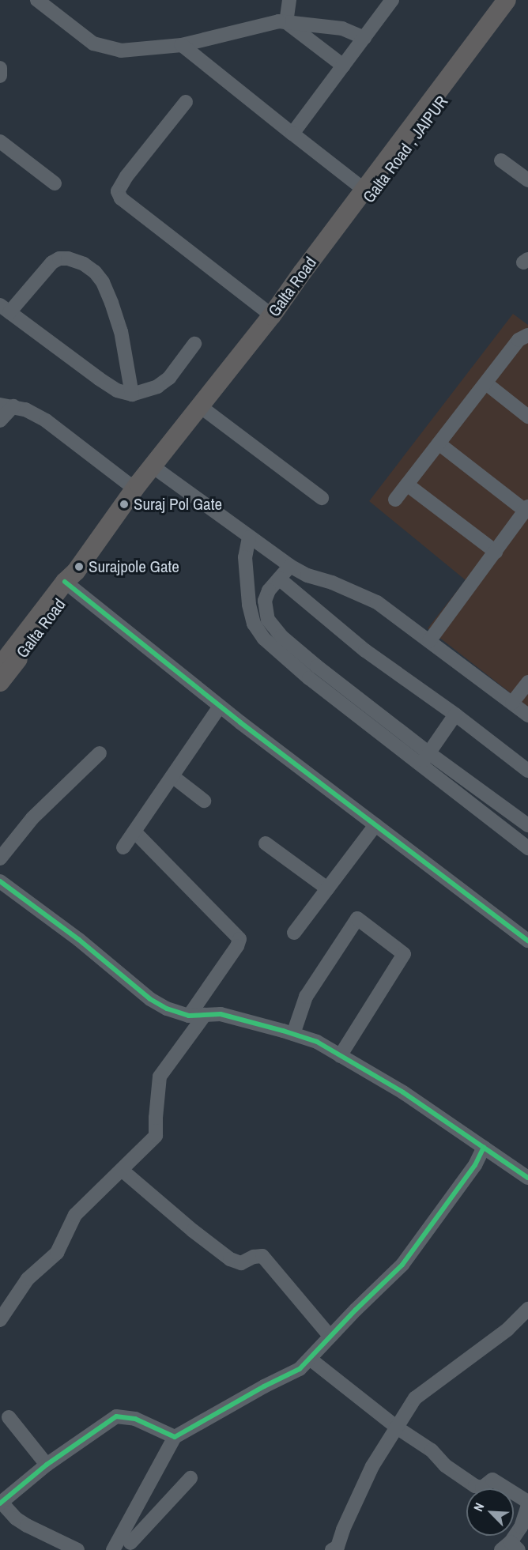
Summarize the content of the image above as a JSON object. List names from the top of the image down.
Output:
{
  "streets": {
    "main road": ["Galta Road , JAIPUR", "Galta Road"]
  },
  "crossings": [
    ["Galta Road , JAIPUR", "Galta Road"]
  ],
  "places": ["Suraj Pol Gate", "Surajpole Gate"],
  "north": "top left"
}
